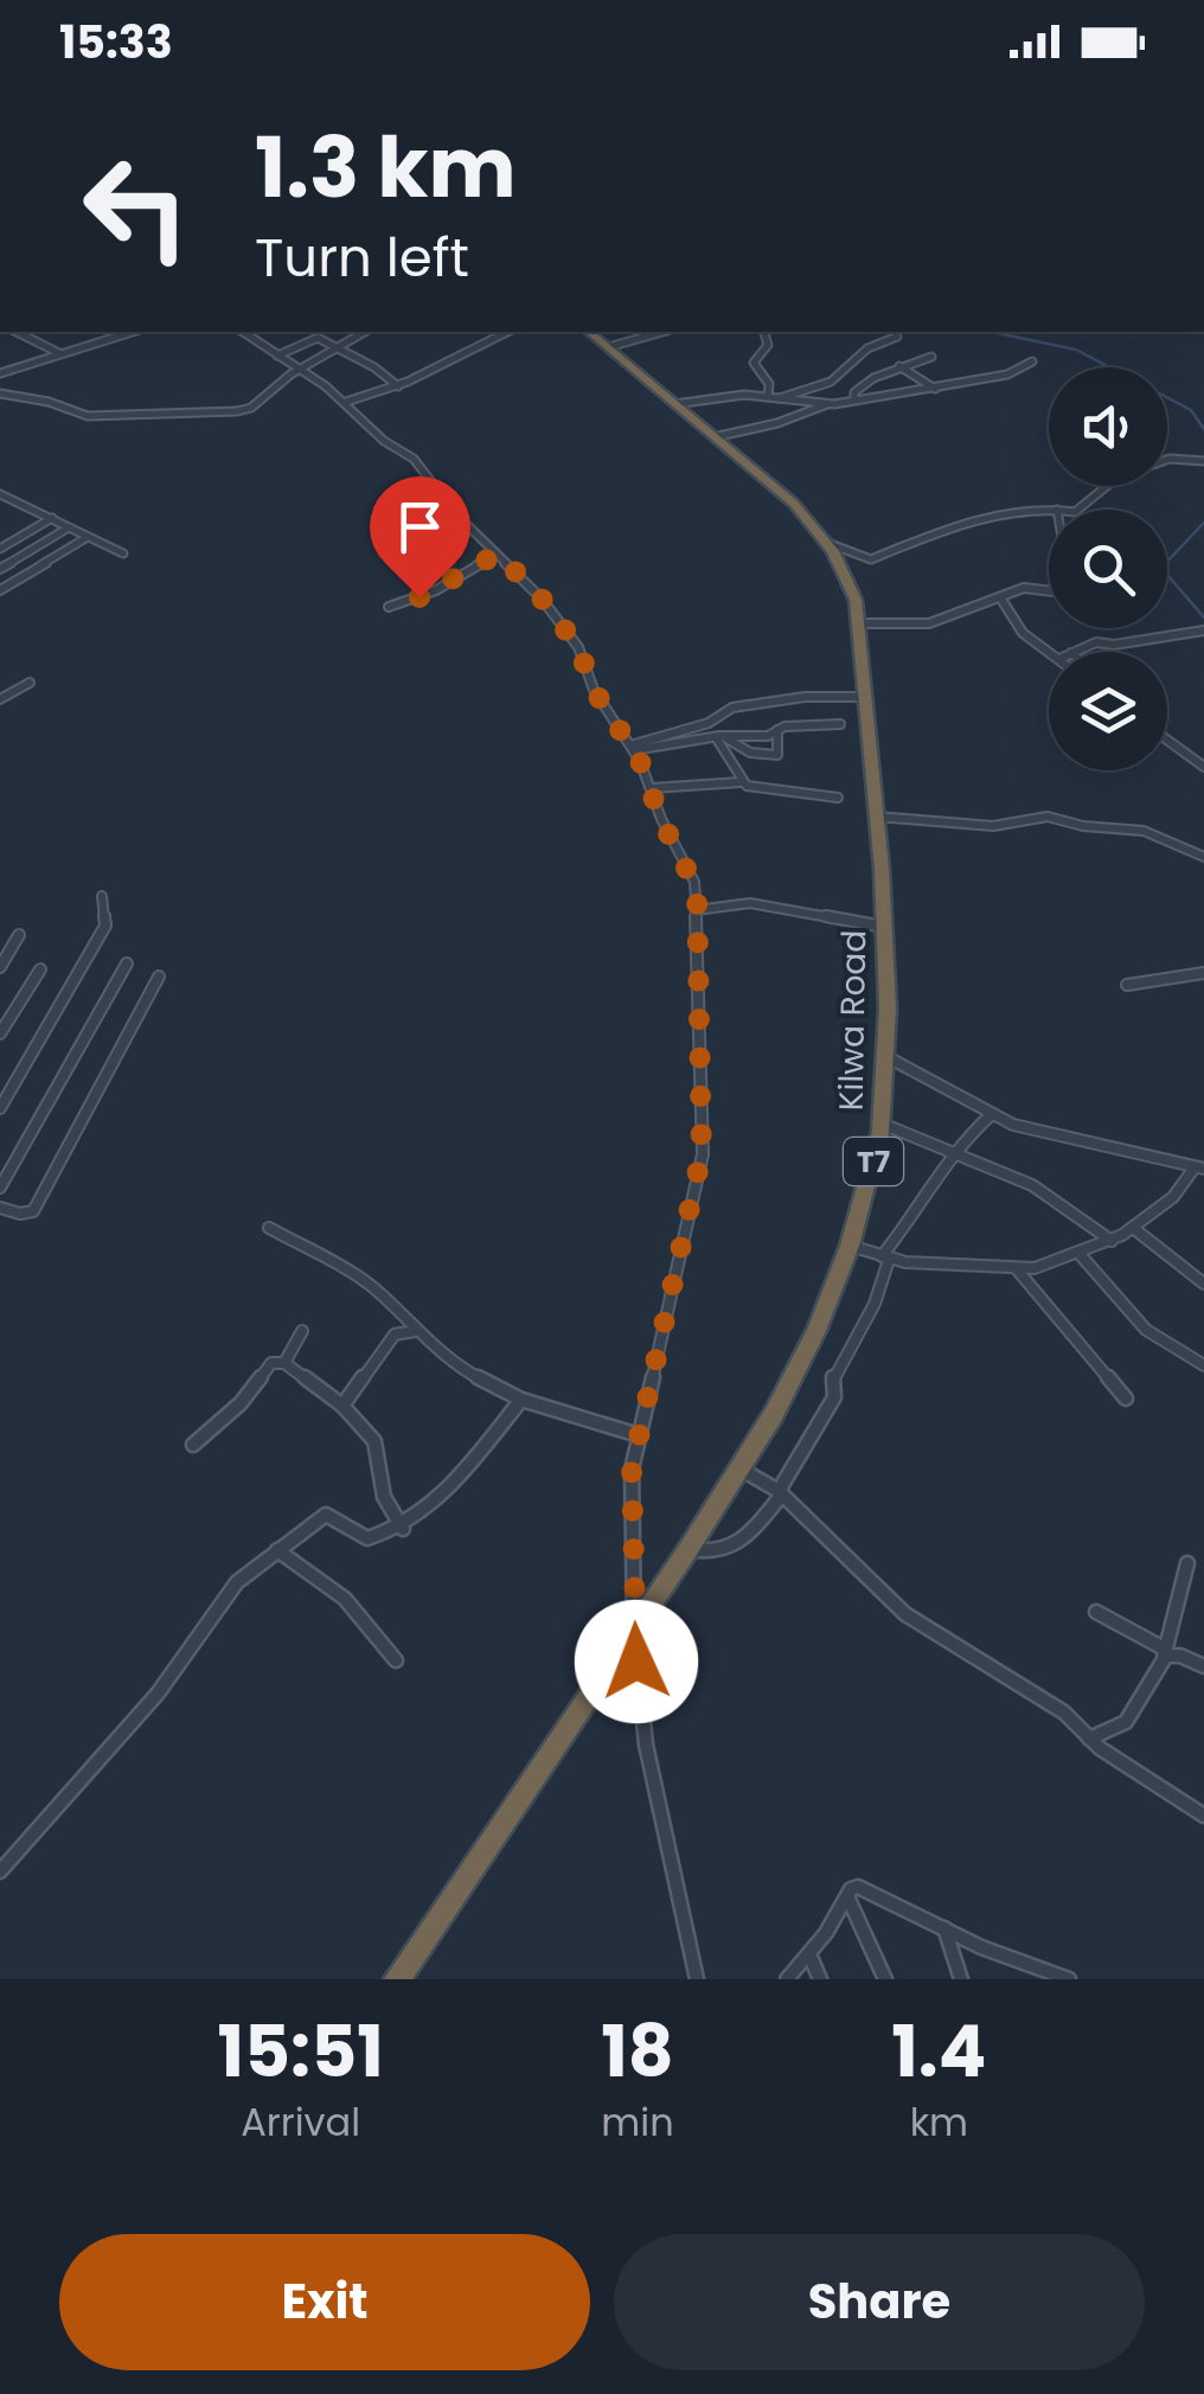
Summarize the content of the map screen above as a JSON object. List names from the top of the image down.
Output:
{
  "streets": {
    "highway": ["Kilwa Road", "T7"]
  },
  "page": {
    "status": "15:33",
    "turn": ["1.3 km", "Turn left"],
    "eta": [
      "15:51",
      "Arrival",
      "18",
      "min",
      "1.4",
      "km"
    ],
    "buttons": ["Exit", "Share"]
  }
}
